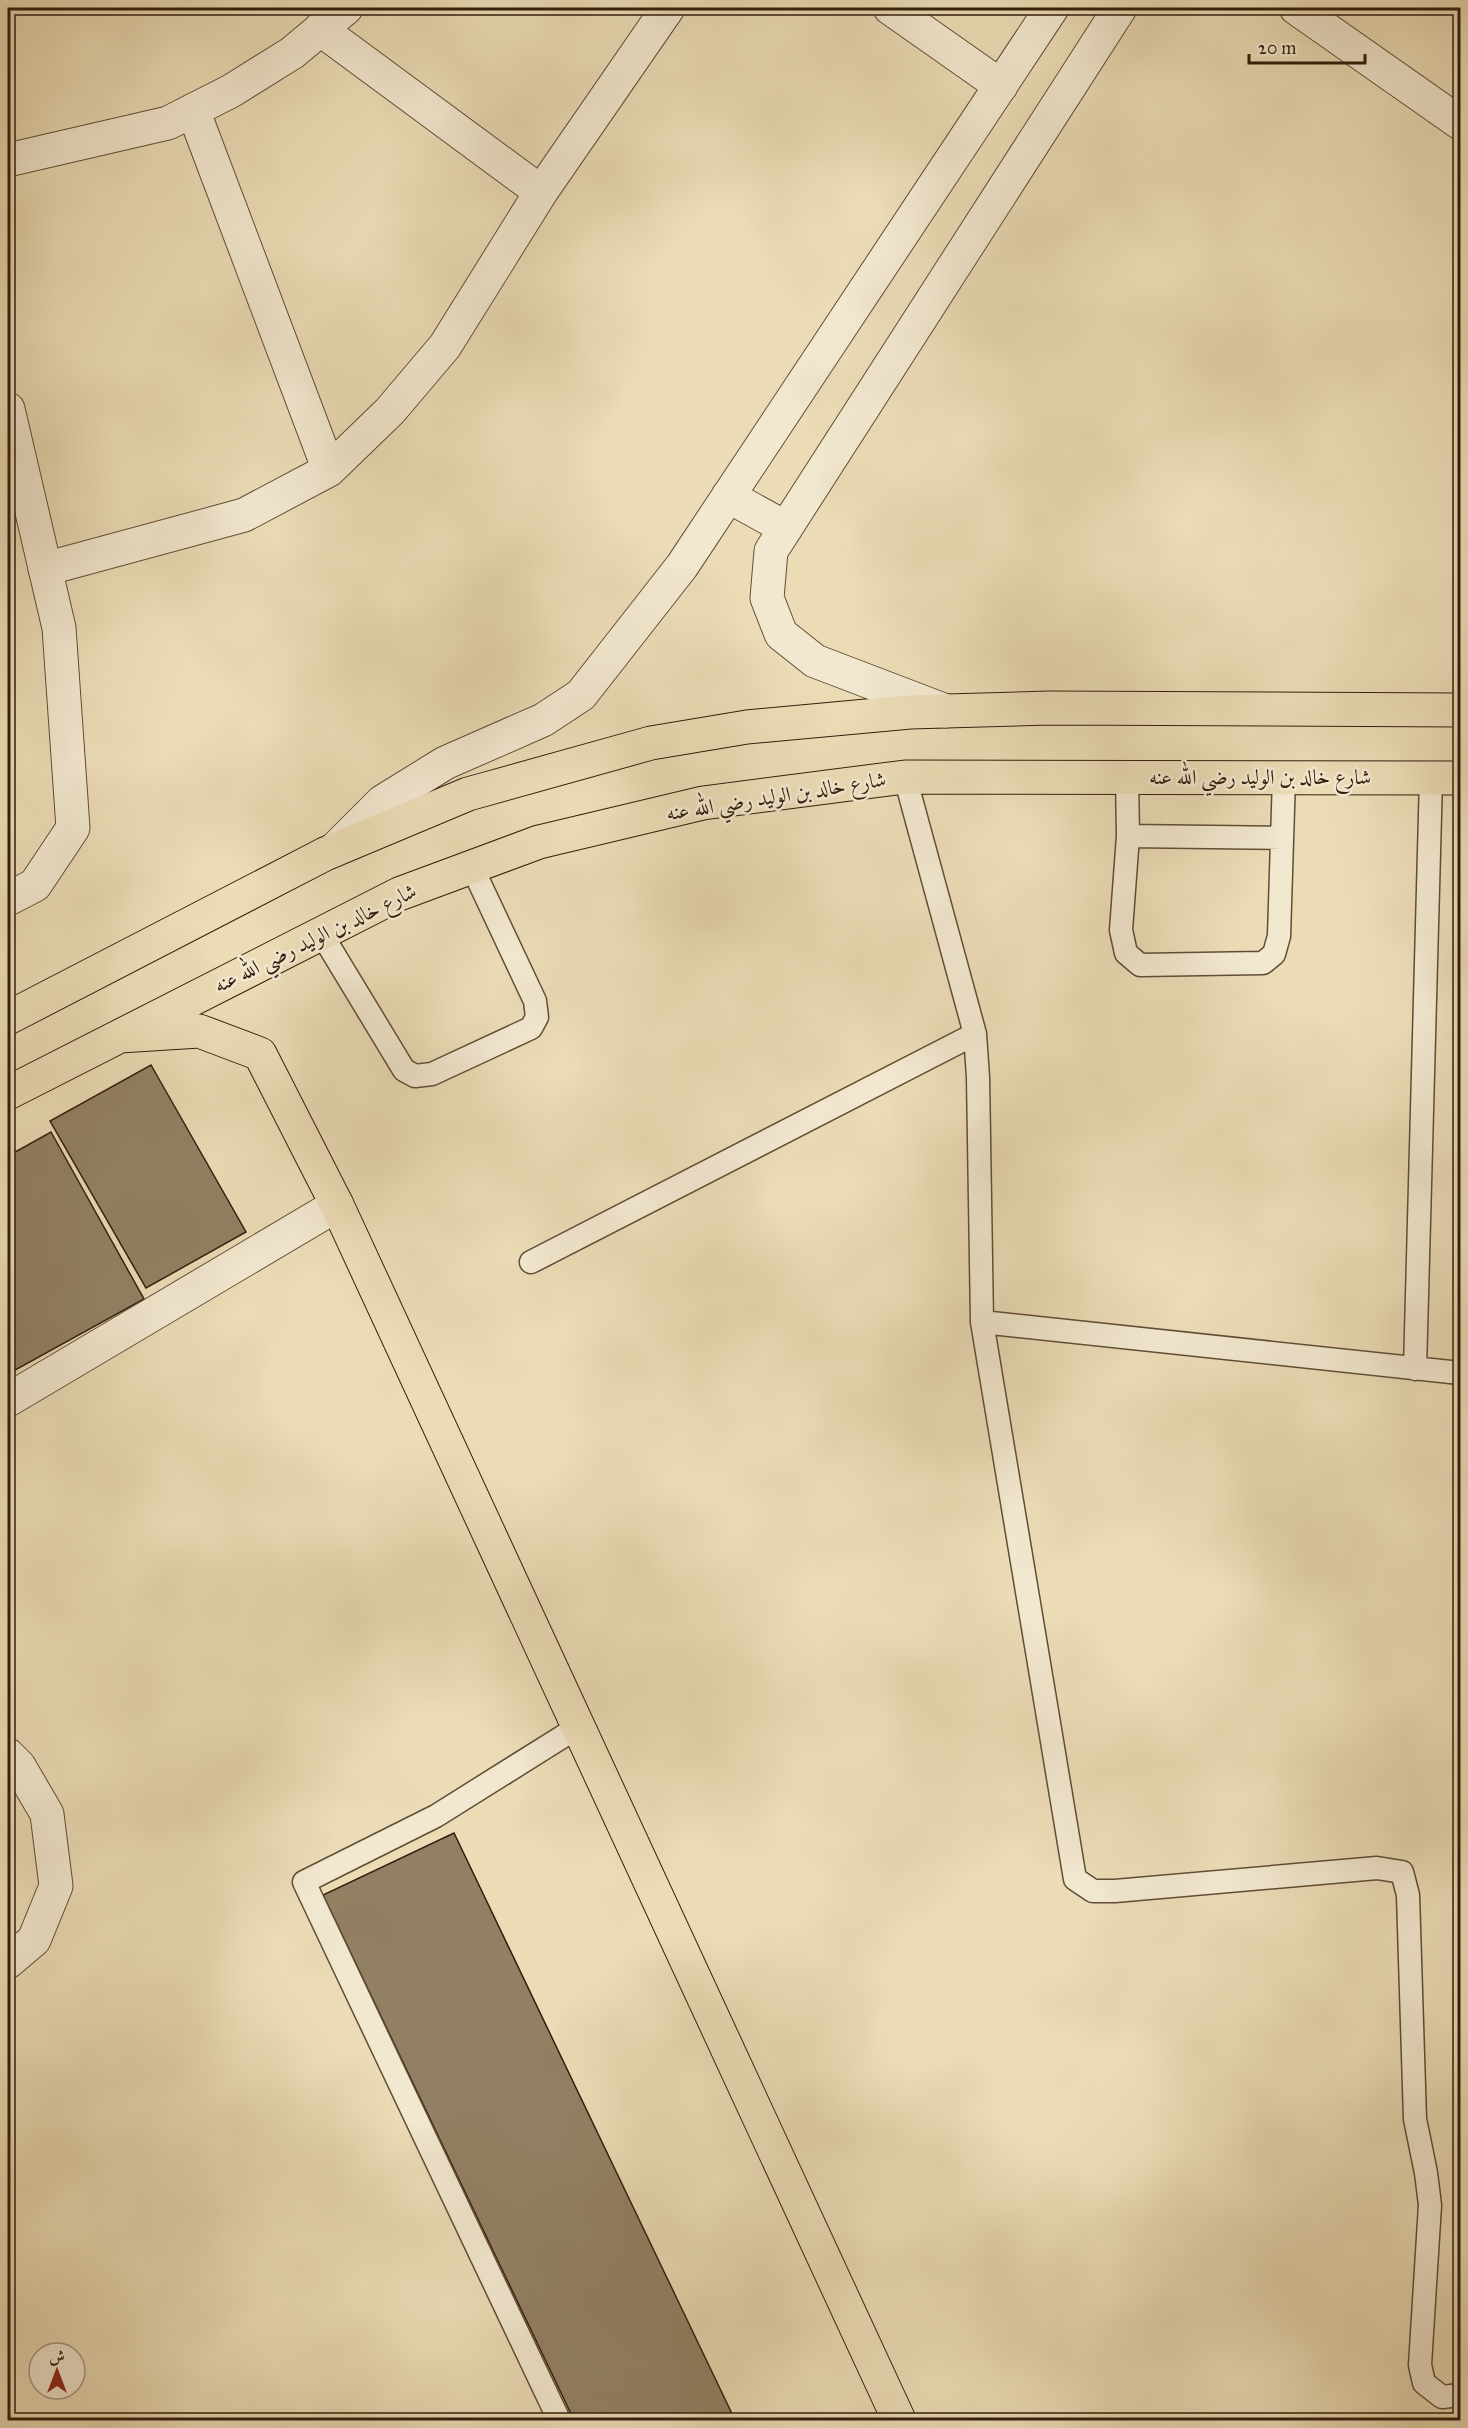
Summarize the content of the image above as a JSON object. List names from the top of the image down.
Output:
{
  "streets": {
    "main road": ["شارع خالد بن الوليد رضي الله عنه"]
  },
  "scale_bar": "20 m",
  "north": "top"
}
